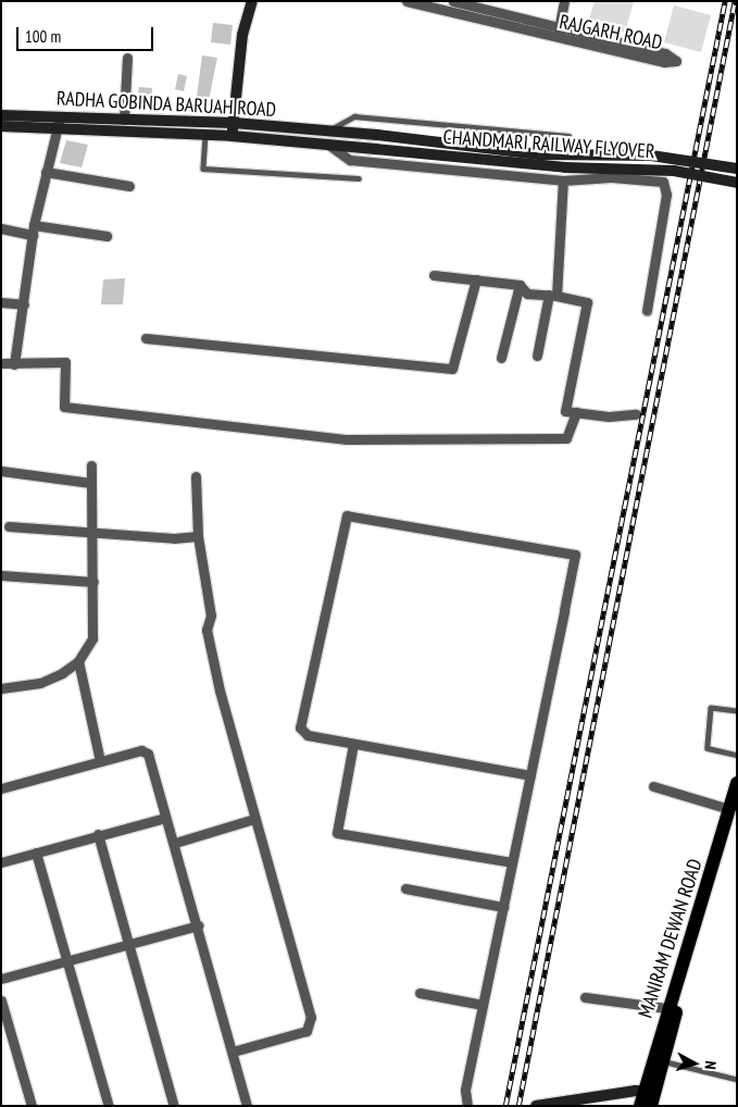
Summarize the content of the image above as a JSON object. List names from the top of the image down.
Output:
{
  "streets": {
    "main road": ["RADHA GOBINDA BARUAH ROAD", "CHANDMARI RAILWAY FLYOVER", "MANIRAM DEWAN ROAD"],
    "street": ["RAJGARH ROAD"]
  },
  "crossings": [
    ["RADHA GOBINDA BARUAH ROAD", "CHANDMARI RAILWAY FLYOVER"]
  ],
  "scale_bar": "100 m",
  "north": "right"
}
